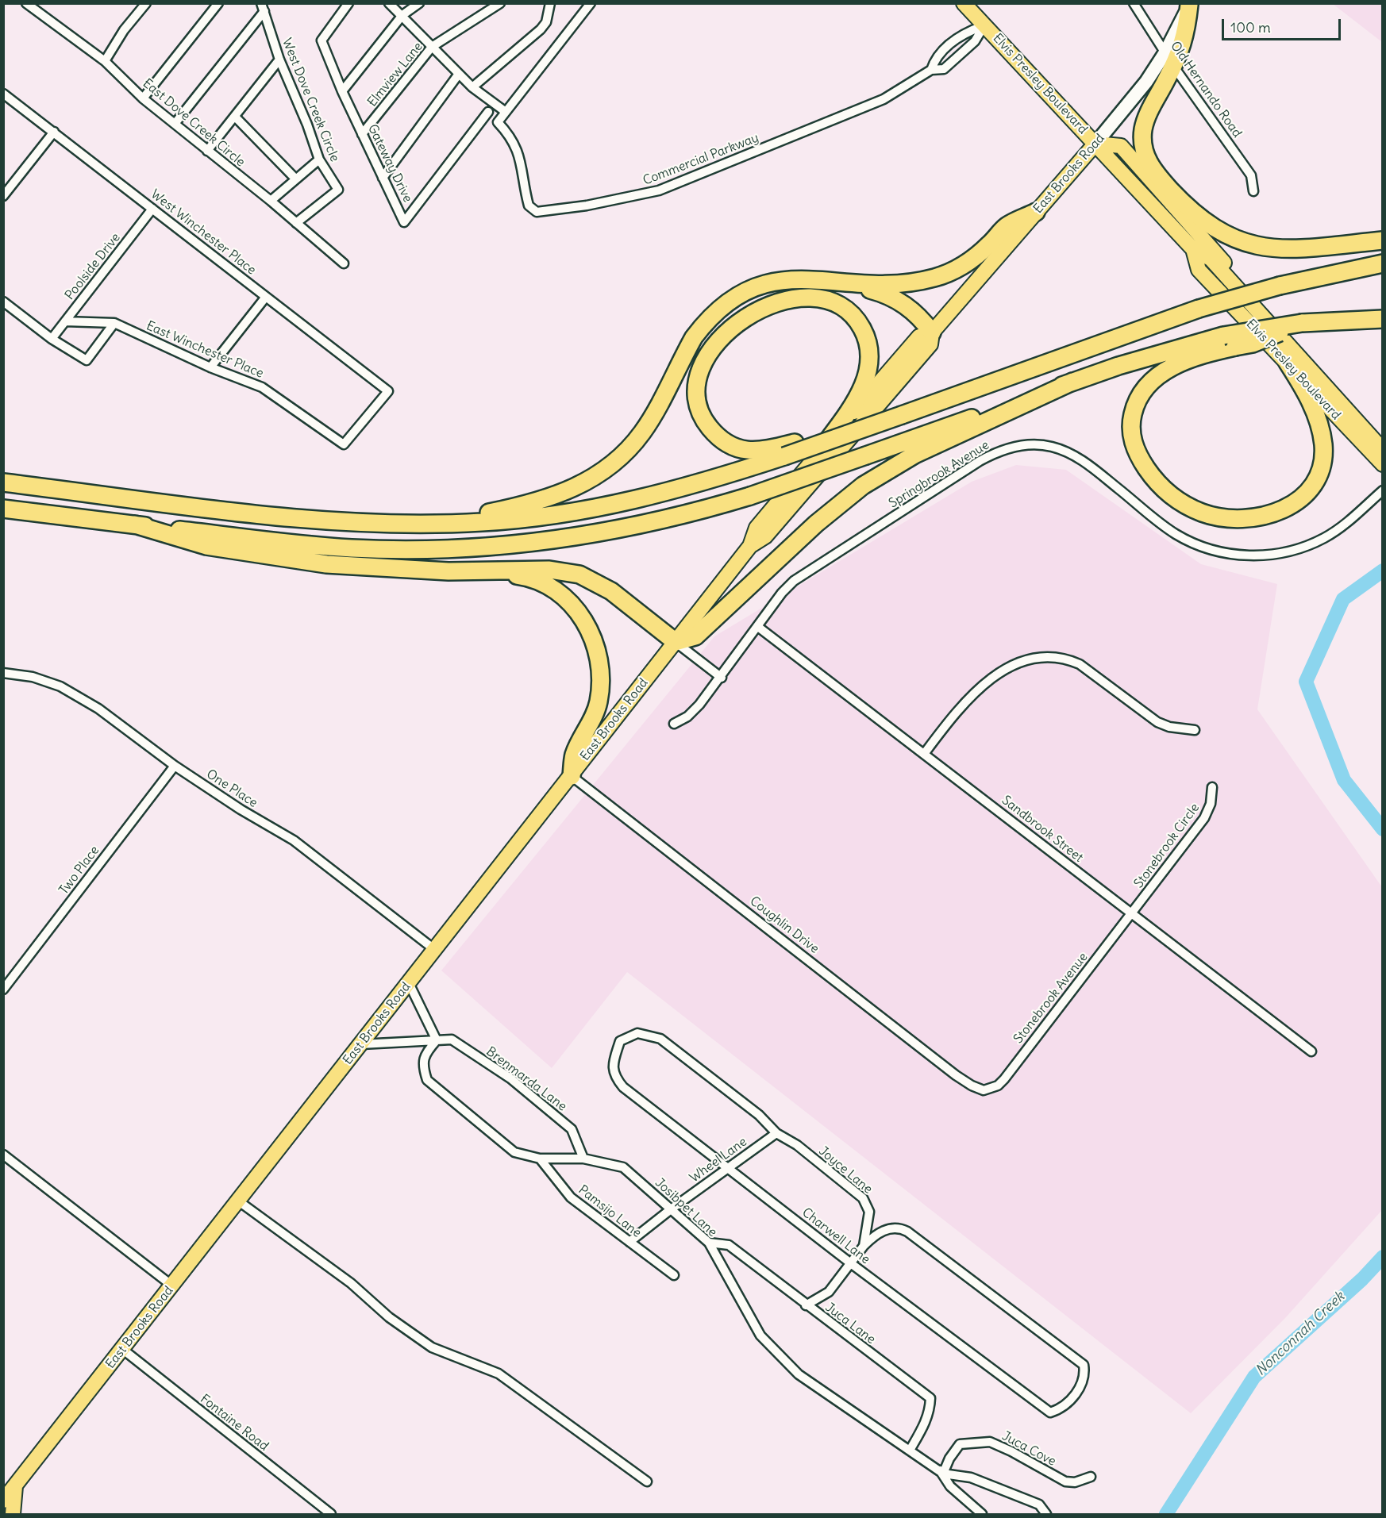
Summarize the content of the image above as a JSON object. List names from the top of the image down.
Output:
{
  "streets": {
    "main road": ["Elvis Presley Boulevard", "East Brooks Road"],
    "street": [
      "Elmview Lane",
      "Old Hernando Road",
      "West Dove Creek Circle",
      "East Dove Creek Circle",
      "Commercial Parkway",
      "Gateway Drive",
      "West Winchester Place",
      "Poolside Drive",
      "East Winchester Place",
      "Springbrook Avenue",
      "One Place",
      "Sandbrook Street",
      "Stonebrook Circle",
      "Two Place",
      "Coughlin Drive",
      "Stonebrook Avenue",
      "Brenmarda Lane",
      "Wheel Lane",
      "Joyce Lane",
      "Josibpet Lane",
      "Pamsijo Lane",
      "Charwell Lane",
      "Juca Lane",
      "Fontaine Road",
      "Juca Cove"
    ]
  },
  "crossings": [
    ["Elmview Lane", "Gateway Drive"],
    ["Elvis Presley Boulevard", "Commercial Parkway"],
    ["Elvis Presley Boulevard", "East Brooks Road"],
    ["Old Hernando Road", "East Brooks Road"],
    ["West Dove Creek Circle", "East Dove Creek Circle"],
    ["East Brooks Road", "One Place"],
    ["East Brooks Road", "Coughlin Drive"],
    ["East Brooks Road", "Fontaine Road"],
    ["West Winchester Place", "Poolside Drive"],
    ["West Winchester Place", "East Winchester Place"],
    ["Poolside Drive", "East Winchester Place"],
    ["Springbrook Avenue", "Sandbrook Street"],
    ["One Place", "Two Place"],
    ["Sandbrook Street", "Stonebrook Circle"],
    ["Sandbrook Street", "Stonebrook Avenue"],
    ["Stonebrook Circle", "Stonebrook Avenue"],
    ["Coughlin Drive", "Stonebrook Avenue"],
    ["Brenmarda Lane", "Josibpet Lane"],
    ["Wheel Lane", "Joyce Lane"],
    ["Wheel Lane", "Josibpet Lane"],
    ["Wheel Lane", "Pamsijo Lane"],
    ["Wheel Lane", "Charwell Lane"],
    ["Joyce Lane", "Charwell Lane"],
    ["Josibpet Lane", "Pamsijo Lane"],
    ["Josibpet Lane", "Juca Lane"],
    ["Josibpet Lane", "Juca Cove"]
  ],
  "water": ["Nonconnah Creek"],
  "scale_bar": "100 m"
}
